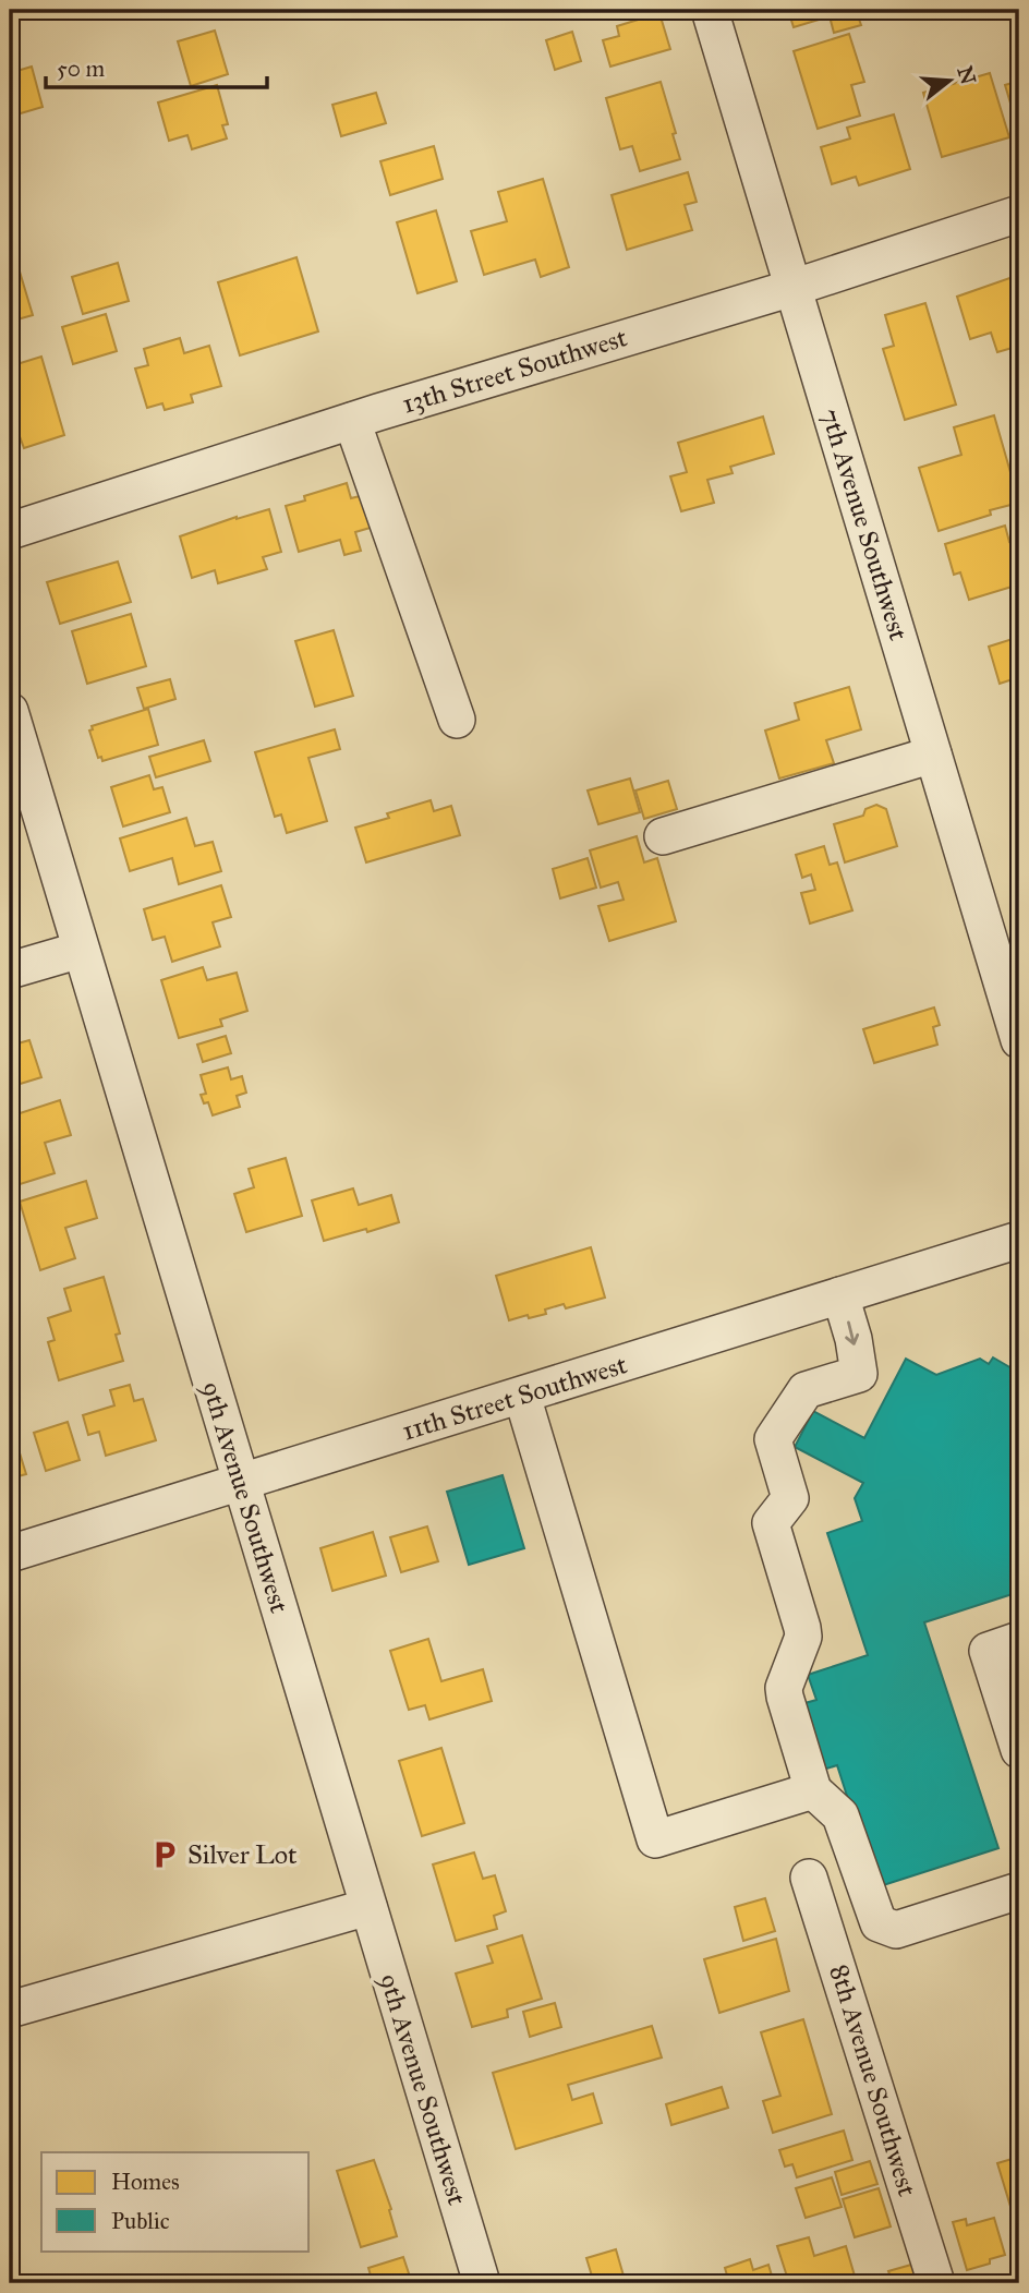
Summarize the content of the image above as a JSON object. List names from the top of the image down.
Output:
{
  "streets": {
    "street": [
      "13th Street Southwest",
      "7th Avenue Southwest",
      "11th Street Southwest",
      "9th Avenue Southwest",
      "8th Avenue Southwest"
    ]
  },
  "crossings": [
    ["13th Street Southwest", "7th Avenue Southwest"],
    ["11th Street Southwest", "9th Avenue Southwest"]
  ],
  "places": {
    "parking": ["Silver Lot"]
  },
  "legend": ["Homes", "Public"],
  "scale_bar": "50 m",
  "north": "right"
}
